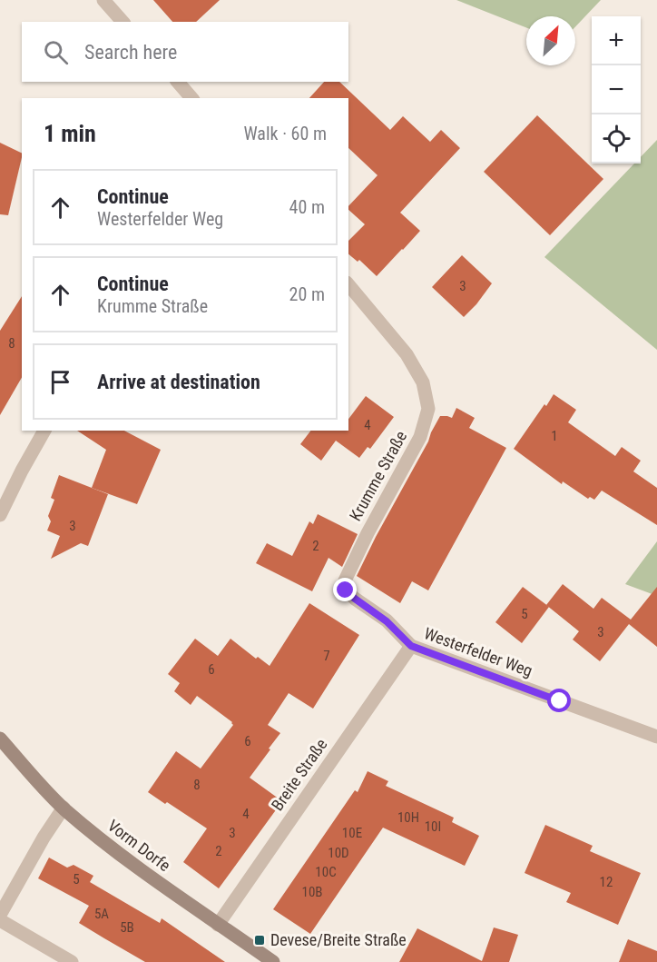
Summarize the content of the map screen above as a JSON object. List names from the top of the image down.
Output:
{
  "streets": {
    "main road": ["Vorm Dorfe"],
    "street": ["Krumme Straße", "Westerfelder Weg", "Breite Straße"]
  },
  "crossings": [
    ["Krumme Straße", "Westerfelder Weg"],
    ["Krumme Straße", "Breite Straße"],
    ["Westerfelder Weg", "Breite Straße"],
    ["Breite Straße", "Vorm Dorfe"]
  ],
  "places": {
    "transit": ["Devese/Breite Straße"]
  },
  "house_numbers": [
    "3",
    "8",
    "4",
    "1",
    "3",
    "2",
    "5",
    "3",
    "7",
    "6",
    "6",
    "8",
    "4",
    "10H",
    "10I",
    "3",
    "10E",
    "2",
    "10D",
    "10C",
    "5",
    "12",
    "10B",
    "5A",
    "5B"
  ],
  "north": "top right",
  "page": {
    "map_buttons": ["+", "−"],
    "search": "Search here",
    "heading": ["1 min", "Walk · 60 m"],
    "list": [
      ["Continue", "Westerfelder Weg", "40 m"],
      ["Continue", "Krumme Straße", "20 m"],
      "Arrive at destination"
    ]
  }
}
